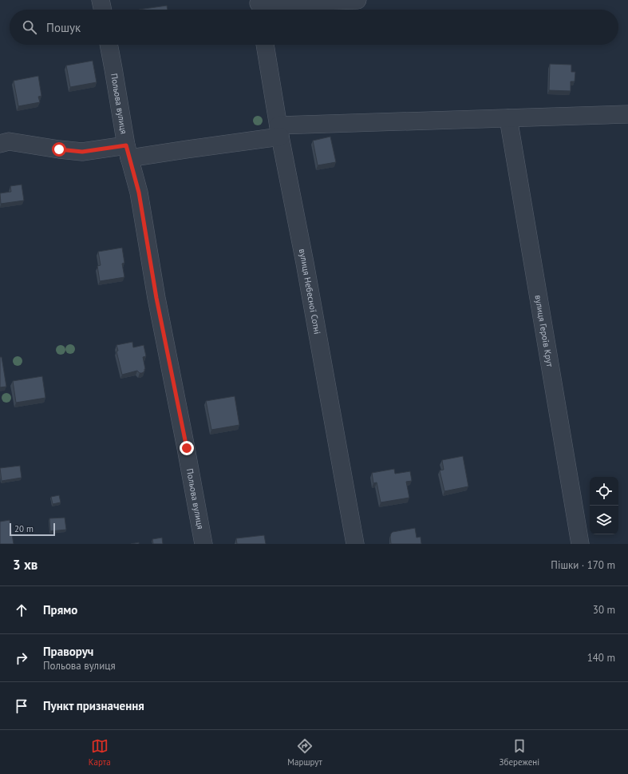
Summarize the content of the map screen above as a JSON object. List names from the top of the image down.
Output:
{
  "streets": {
    "street": ["Польова вулиця", "вулиця Небесної Сотні", "вулиця Героїв Крут"]
  },
  "scale_bar": "20 m",
  "page": {
    "search": "Пошук",
    "scale": "20 m",
    "heading": ["3 хв", "Пішки · 170 m"],
    "list": [
      ["Прямо", "30 m"],
      ["Праворуч", "Польова вулиця", "140 m"],
      "Пункт призначення"
    ],
    "nav": ["Карта", "Маршрут", "Збережені"]
  }
}
